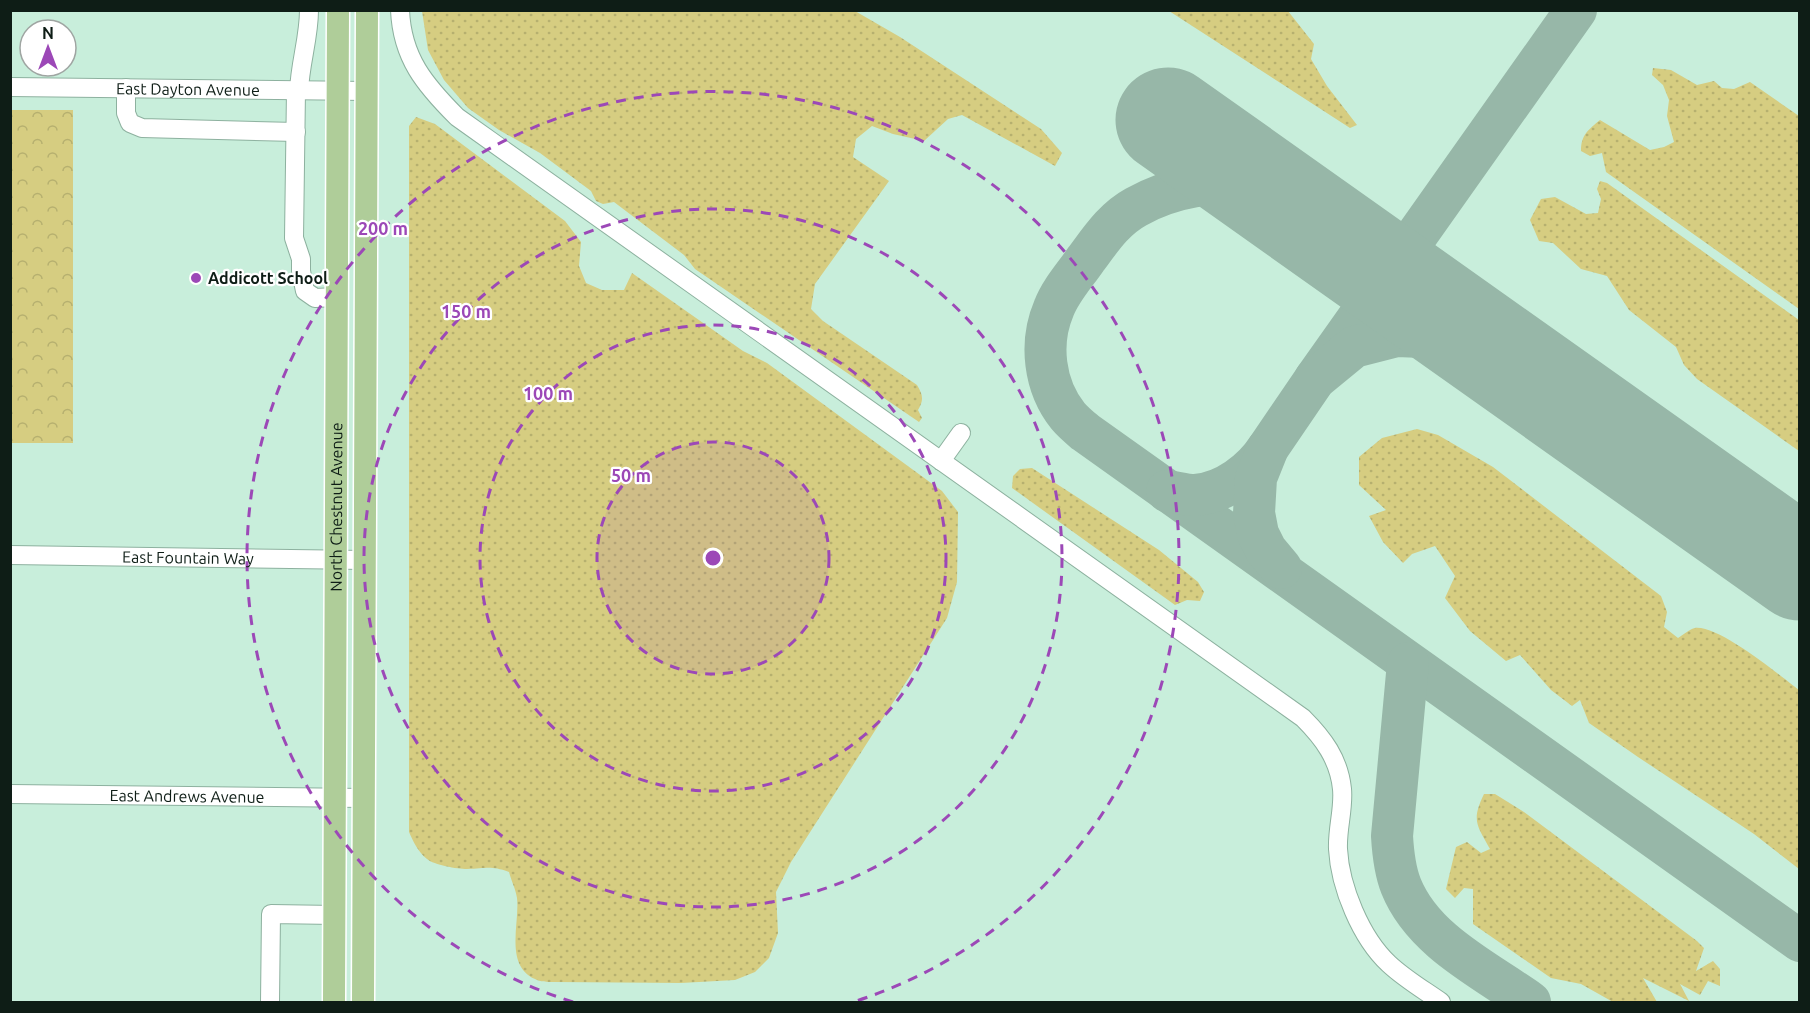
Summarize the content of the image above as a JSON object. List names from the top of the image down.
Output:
{
  "streets": {
    "main road": ["North Chestnut Avenue"],
    "street": ["East Dayton Avenue", "East Fountain Way", "East Andrews Avenue"]
  },
  "crossings": [
    ["East Dayton Avenue", "North Chestnut Avenue"],
    ["North Chestnut Avenue", "East Fountain Way"],
    ["North Chestnut Avenue", "East Andrews Avenue"]
  ],
  "places": ["Addicott School"],
  "north": "top",
  "rings": [
    "200 m",
    "150 m",
    "100 m",
    "50 m"
  ]
}
